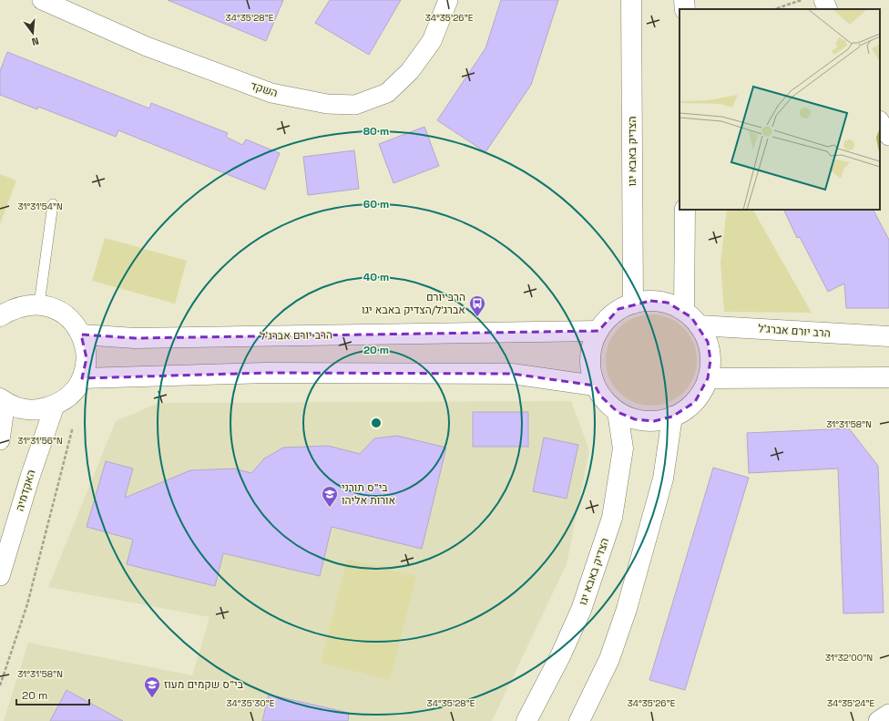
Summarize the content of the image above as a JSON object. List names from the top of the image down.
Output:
{
  "streets": {
    "main road": ["הצדיק באבא יגו", "הרב יורם אברג'ל"],
    "street": ["השקד", "האקדמיה"]
  },
  "crossings": [
    ["הצדיק באבא יגו", "הרב יורם אברג'ל"]
  ],
  "places": {
    "bus stop": ["הרב יורם אברג׳ל/הצדיק באבא יגו"],
    "school or university": ["בי\"ס תורני אורות אליהו", "בי\"ס שקמים מעוז"]
  },
  "scale_bar": "20 m",
  "north": "bottom",
  "coordinates": [
    "34°35'28\"E",
    "34°35'26\"E",
    "31°31'54\"N",
    "31°31'58\"N",
    "31°31'56\"N",
    "31°32'00\"N",
    "34°35'30\"E",
    "34°35'24\"E"
  ],
  "rings": [
    "80 m",
    "60 m",
    "40 m",
    "20 m"
  ]
}
